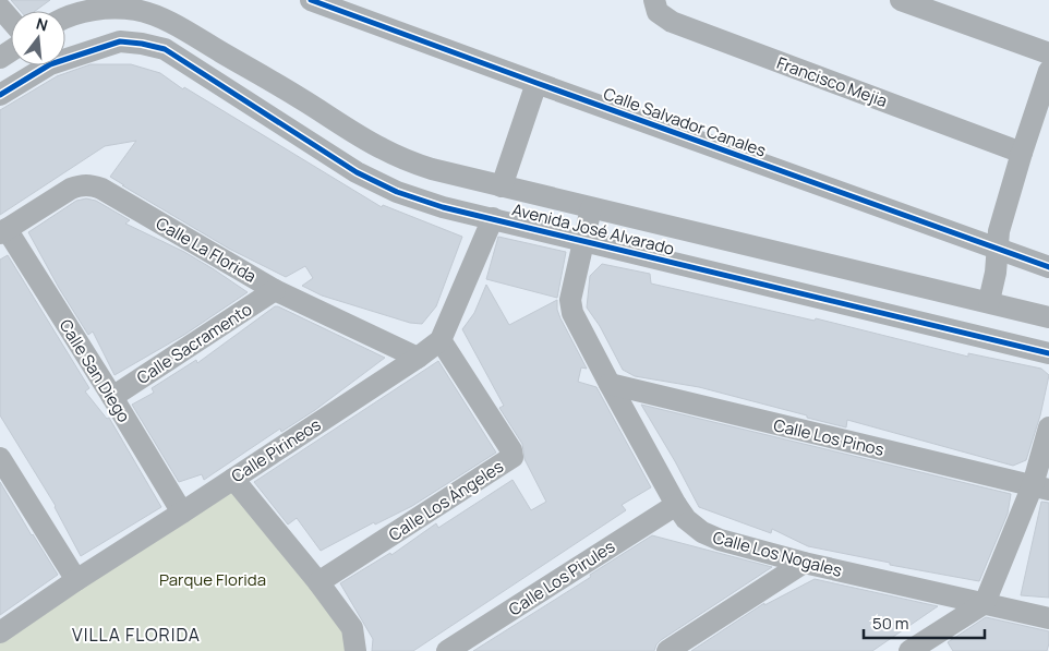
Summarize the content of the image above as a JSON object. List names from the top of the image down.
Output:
{
  "streets": {
    "street": [
      "Francisco Mejia",
      "Calle Salvador Canales",
      "Avenida José Alvarado",
      "Calle La Florida",
      "Calle Sacramento",
      "Calle San Diego",
      "Calle Los Pinos",
      "Calle Pirineos",
      "Calle Los Ángeles",
      "Calle Los Nogales",
      "Calle Los Pirules"
    ]
  },
  "crossings": [
    ["Avenida José Alvarado", "Calle Pirineos"],
    ["Avenida José Alvarado", "Calle Los Nogales"],
    ["Calle La Florida", "Calle Sacramento"],
    ["Calle La Florida", "Calle San Diego"],
    ["Calle La Florida", "Calle Pirineos"],
    ["Calle Sacramento", "Calle San Diego"],
    ["Calle San Diego", "Calle Pirineos"],
    ["Calle Los Pinos", "Calle Los Nogales"],
    ["Calle Pirineos", "Calle Los Ángeles"],
    ["Calle Los Nogales", "Calle Los Pirules"]
  ],
  "districts": ["VILLA FLORIDA"],
  "parks": ["Parque Florida"],
  "scale_bar": "50 m",
  "north": "top"
}
